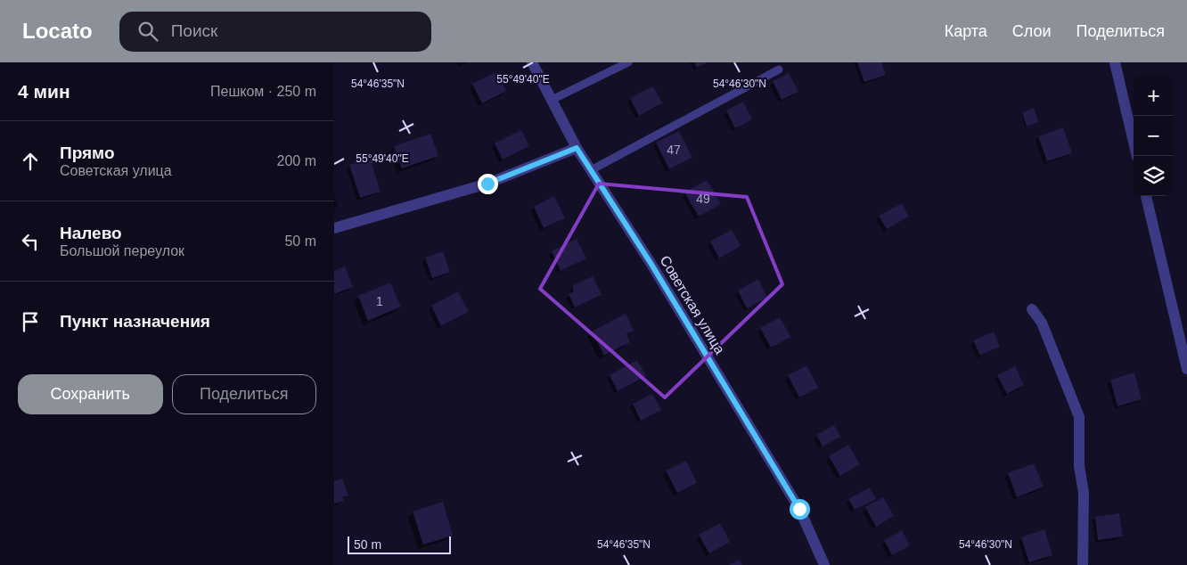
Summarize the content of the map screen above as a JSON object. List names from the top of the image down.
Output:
{
  "streets": {
    "street": ["Советская улица"]
  },
  "house_numbers": ["47", "49", "1"],
  "scale_bar": "50 m",
  "page": {
    "header": "Locato",
    "search": "Поиск",
    "nav": ["Карта", "Слои", "Поделиться"],
    "heading": ["4 мин", "Пешком · 250 m"],
    "map_buttons": ["+", "−"],
    "list": [
      ["Прямо", "Советская улица", "200 m"],
      ["Налево", "Большой переулок", "50 m"],
      "Пункт назначения"
    ],
    "buttons": ["Сохранить", "Поделиться"],
    "scale": "50 m"
  },
  "coordinates": ["55°49'40\"E", "54°46'35\"N", "54°46'30\"N"]
}
